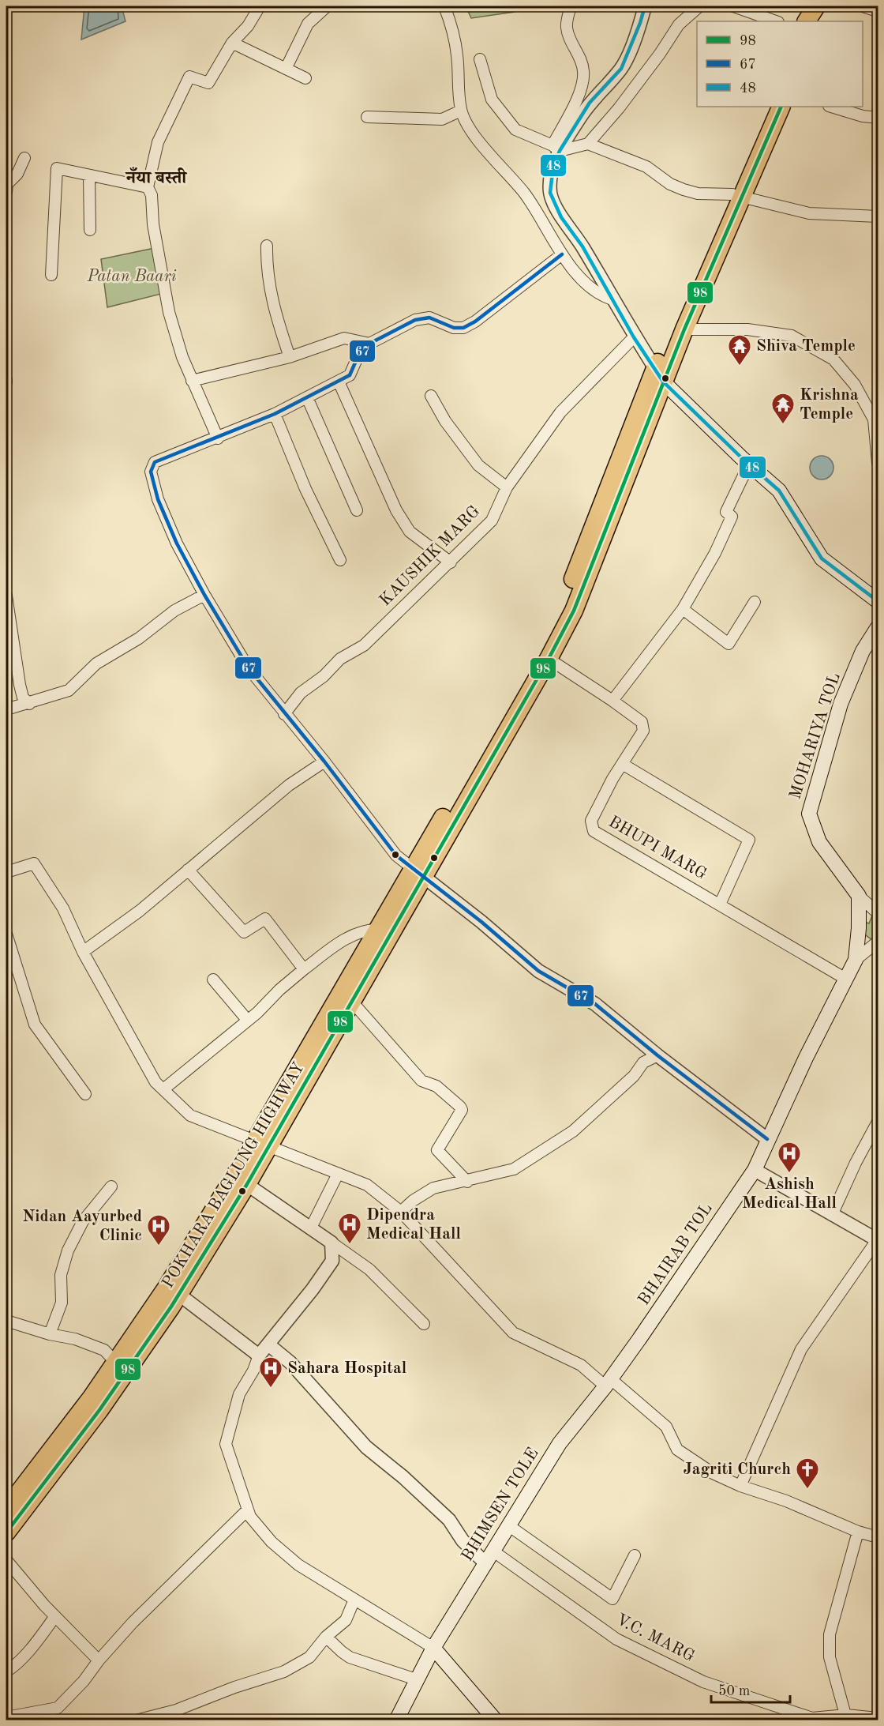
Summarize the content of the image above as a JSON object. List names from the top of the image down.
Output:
{
  "streets": {
    "highway": ["POKHARA BAGLUNG HIGHWAY"],
    "main road": ["MOHARIYA TOL", "BHAIRAB TOL", "BHIMSEN TOLE"],
    "street": ["KAUSHIK MARG", "BHUPI MARG", "V.C. MARG"]
  },
  "crossings": [
    ["BHAIRAB TOL", "BHIMSEN TOLE"],
    ["BHIMSEN TOLE", "V.C. MARG"]
  ],
  "districts": ["नँया बस्ती"],
  "parks": ["Patan Baari"],
  "places": {
    "temple": ["Shiva Temple", "Krishna Temple"],
    "hospital": [
      "Ashish Medical Hall",
      "Dipendra Medical Hall",
      "Nidan Aayurbed Clinic",
      "Sahara Hospital"
    ],
    "church": ["Jagriti Church"]
  },
  "lines": ["transit line 48", "transit line 98", "transit line 67"],
  "legend": ["98", "67", "48"],
  "scale_bar": "50 m"
}
